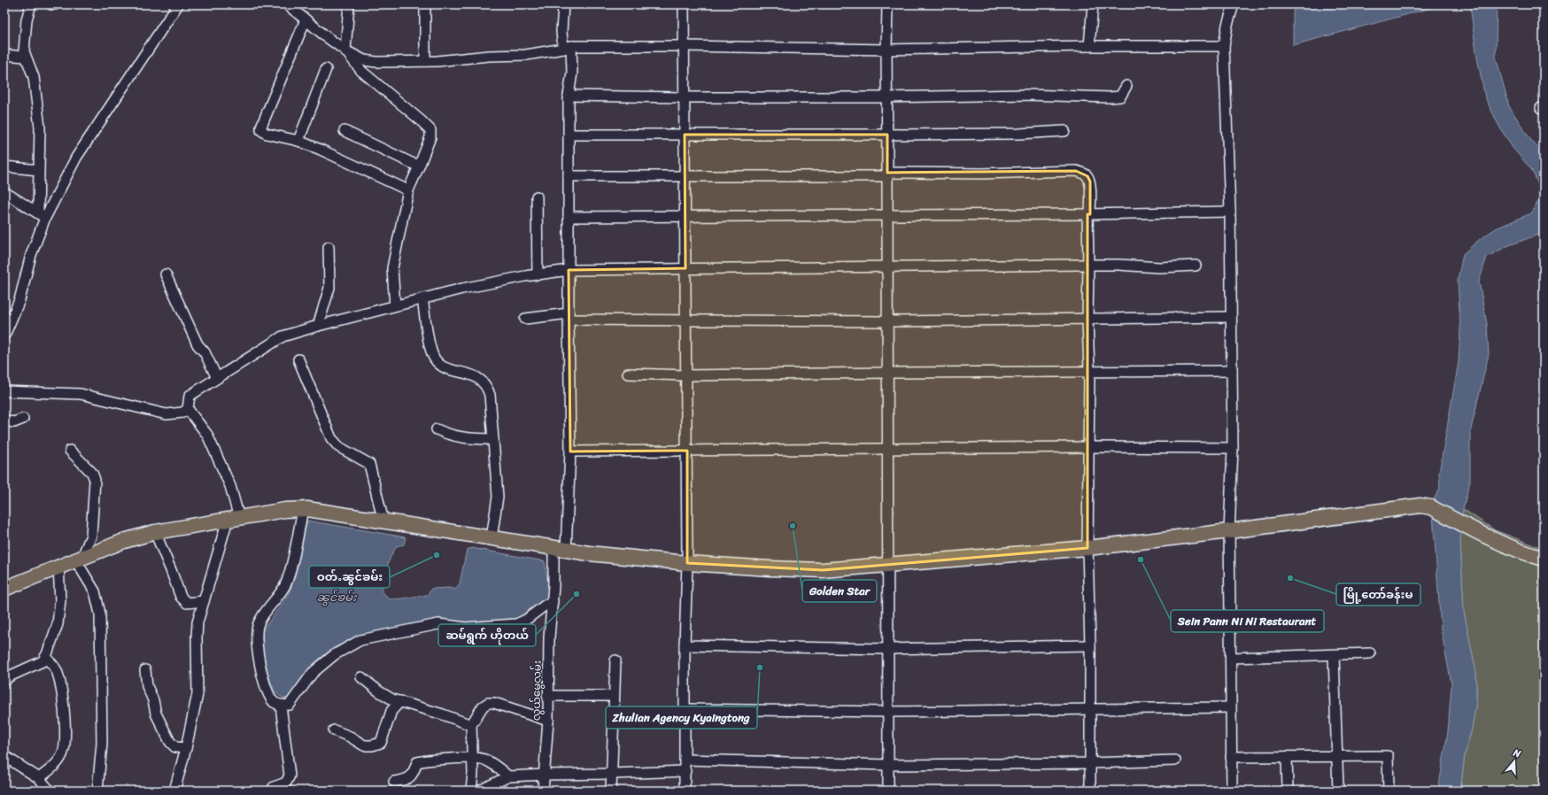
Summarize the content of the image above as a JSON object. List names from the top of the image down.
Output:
{
  "streets": {
    "street": ["လွယ်မွေလမ်း"]
  },
  "water": ["ၼွင်ၶမ်း"],
  "places": [
    "Golden Star",
    "ဝတ်ႉၼွင်ၶမ်း",
    "Sein Pann Ni Ni Restaurant",
    "မြို့တော်ခန်းမ",
    "ဆမ်ရွက် ဟိုတယ်",
    "Zhulian Agency Kyaingtong"
  ],
  "north": "top"
}
